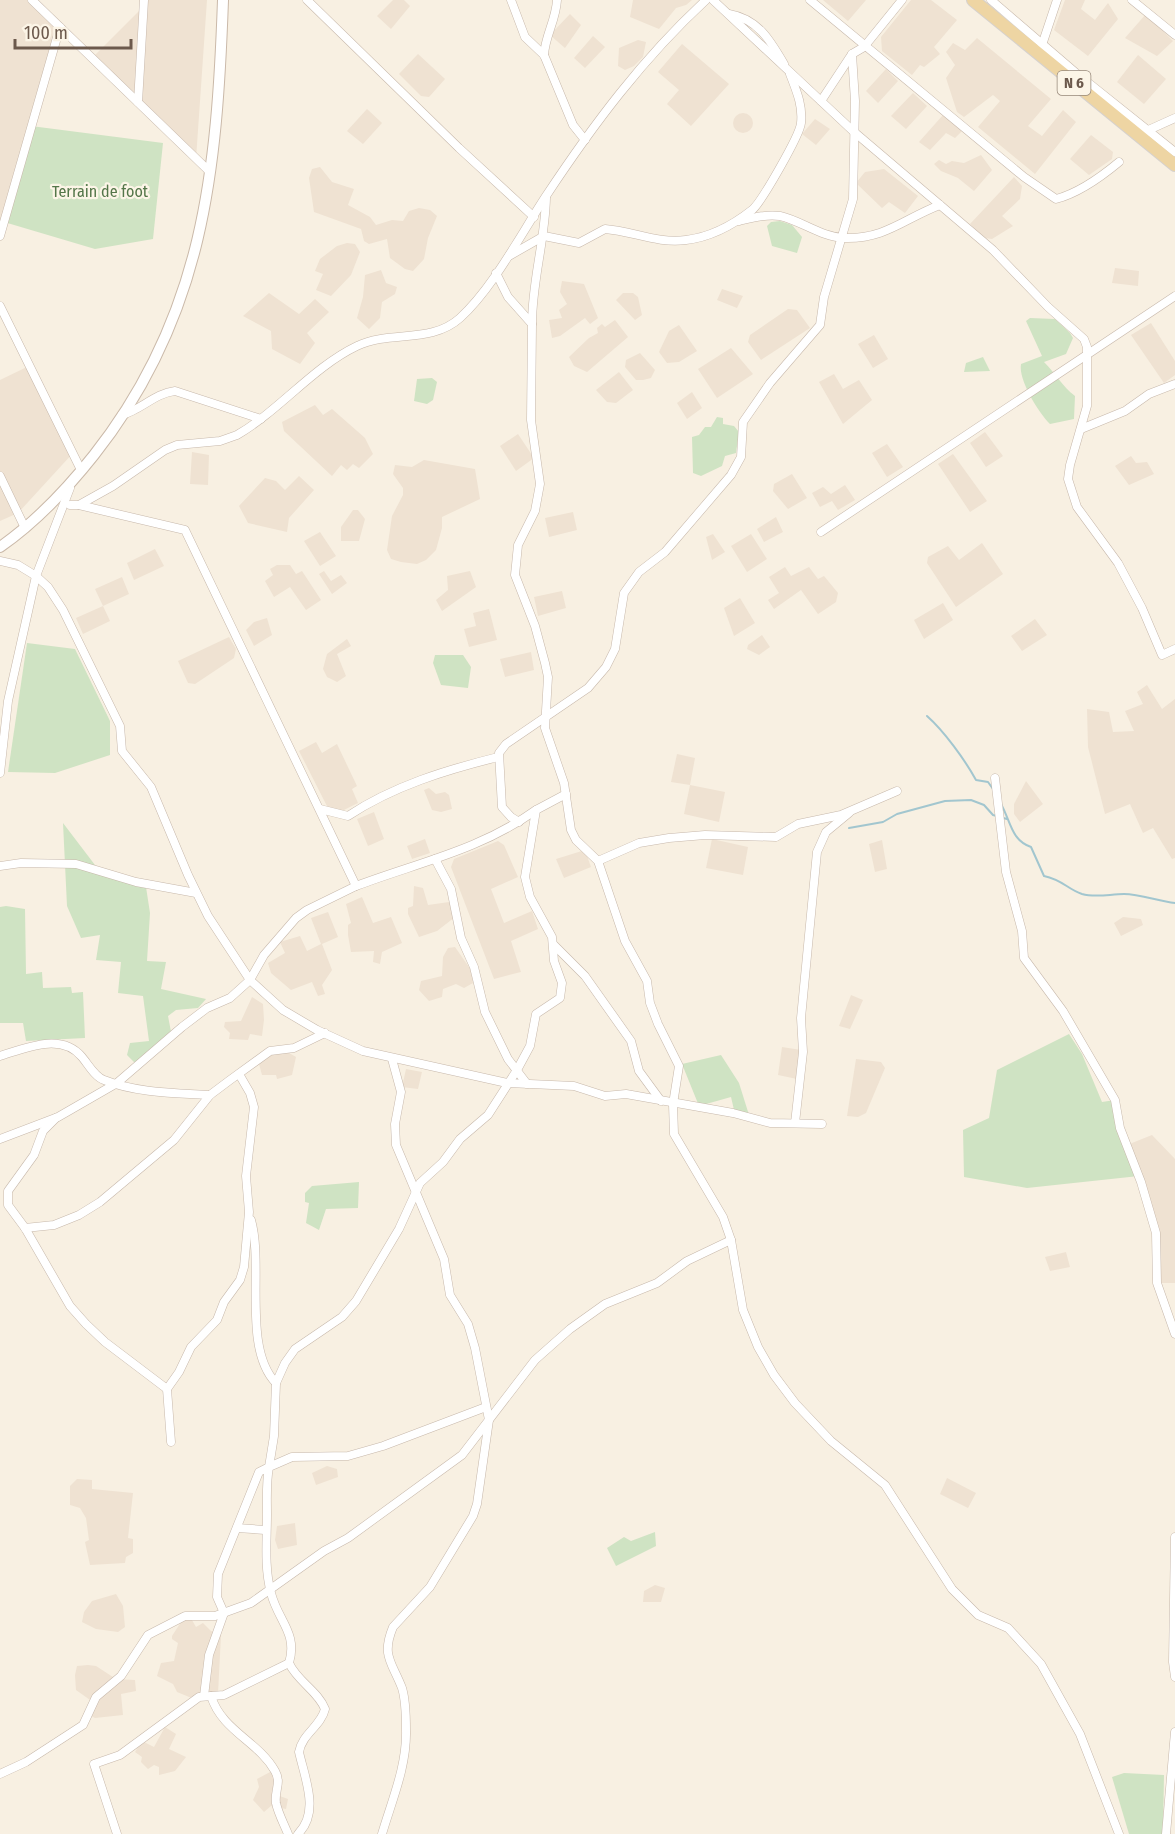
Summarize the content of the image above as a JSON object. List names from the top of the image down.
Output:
{
  "streets": {
    "main road": ["N 6"]
  },
  "parks": ["Terrain de foot"],
  "scale_bar": "100 m"
}
